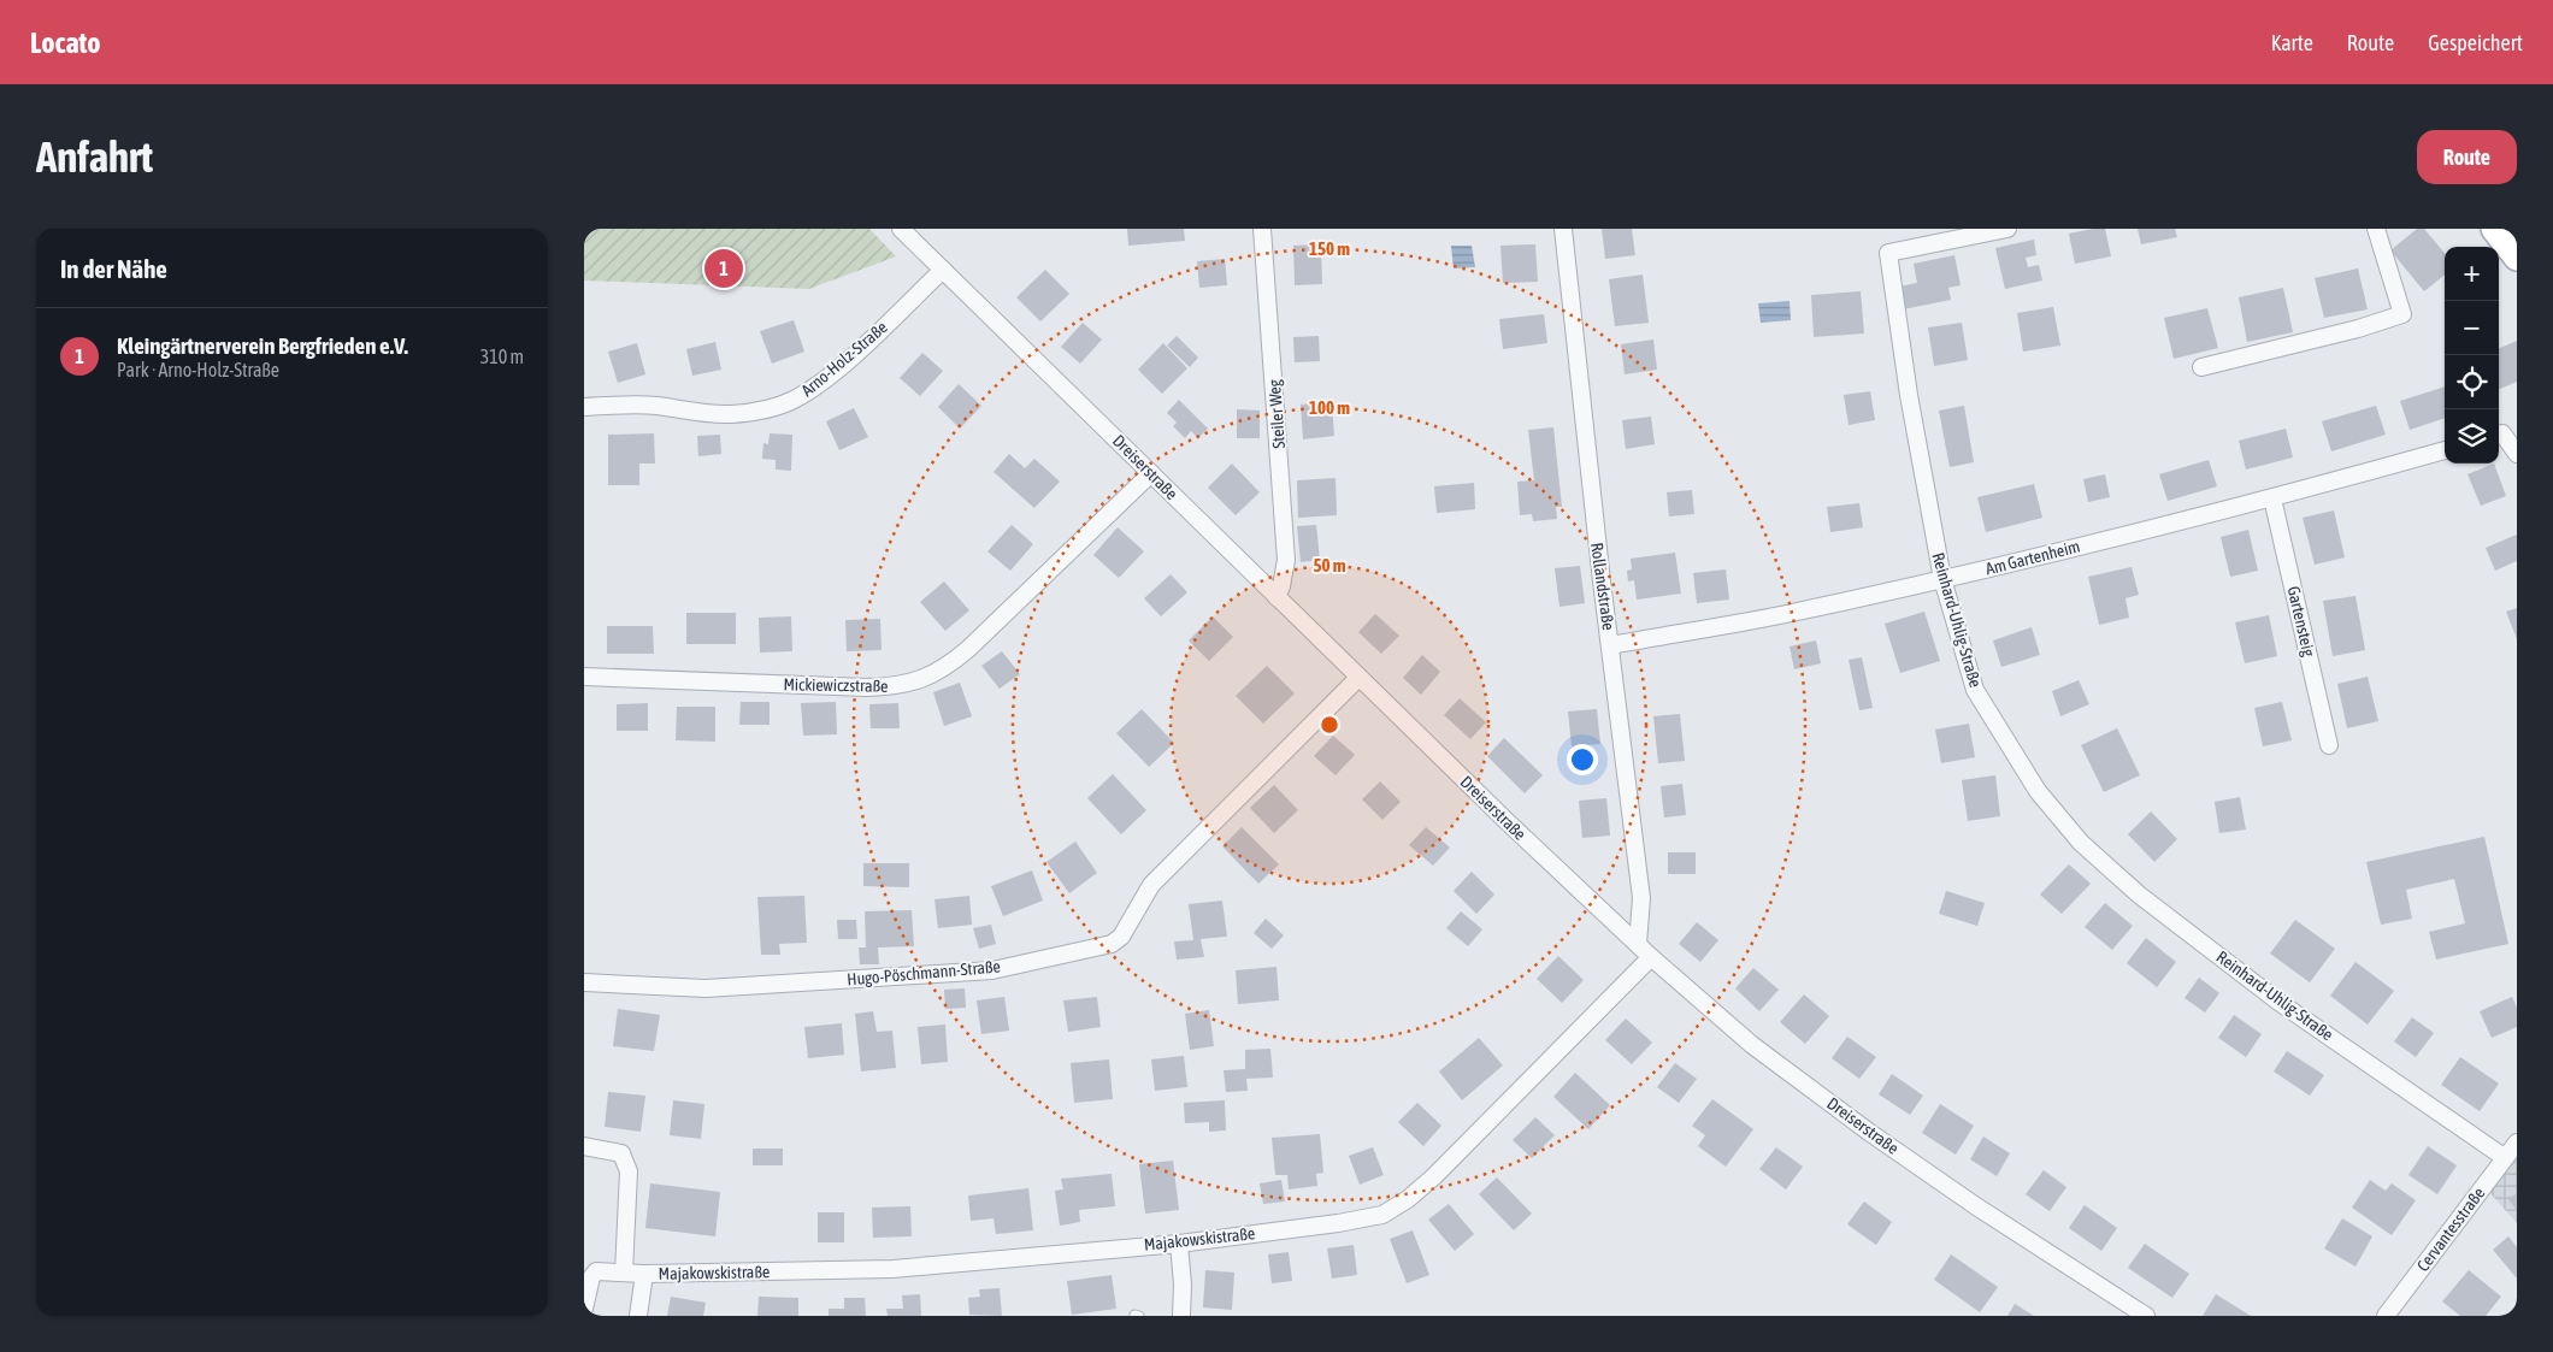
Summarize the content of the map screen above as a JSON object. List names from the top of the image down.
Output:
{
  "streets": {
    "street": [
      "Arno-Holz-Straße",
      "Steiler Weg",
      "Dreiserstraße",
      "Am Gartenheim",
      "Rollandstraße",
      "Reinhard-Uhlig-Straße",
      "Gartensteig",
      "Mickiewiczstraße",
      "Hugo-Pöschmann-Straße",
      "Cervantesstraße",
      "Majakowskistraße"
    ]
  },
  "crossings": [
    ["Arno-Holz-Straße", "Dreiserstraße"],
    ["Steiler Weg", "Dreiserstraße"],
    ["Dreiserstraße", "Rollandstraße"],
    ["Dreiserstraße", "Mickiewiczstraße"],
    ["Dreiserstraße", "Hugo-Pöschmann-Straße"],
    ["Dreiserstraße", "Majakowskistraße"],
    ["Am Gartenheim", "Rollandstraße"],
    ["Am Gartenheim", "Reinhard-Uhlig-Straße"],
    ["Am Gartenheim", "Gartensteig"],
    ["Reinhard-Uhlig-Straße", "Cervantesstraße"]
  ],
  "page": {
    "header": "Locato",
    "nav": ["Karte", "Route", "Gespeichert"],
    "buttons": "Route",
    "title": "Anfahrt",
    "heading": "In der Nähe",
    "map_buttons": ["+", "−"],
    "pins": "1",
    "list": [
      {
        "mark": "1",
        "name": "Kleingärtnerverein Bergfrieden e.V.",
        "note": "Park · Arno-Holz-Straße",
        "value": "310 m"
      }
    ]
  },
  "rings": ["150 m", "100 m", "50 m"]
}
